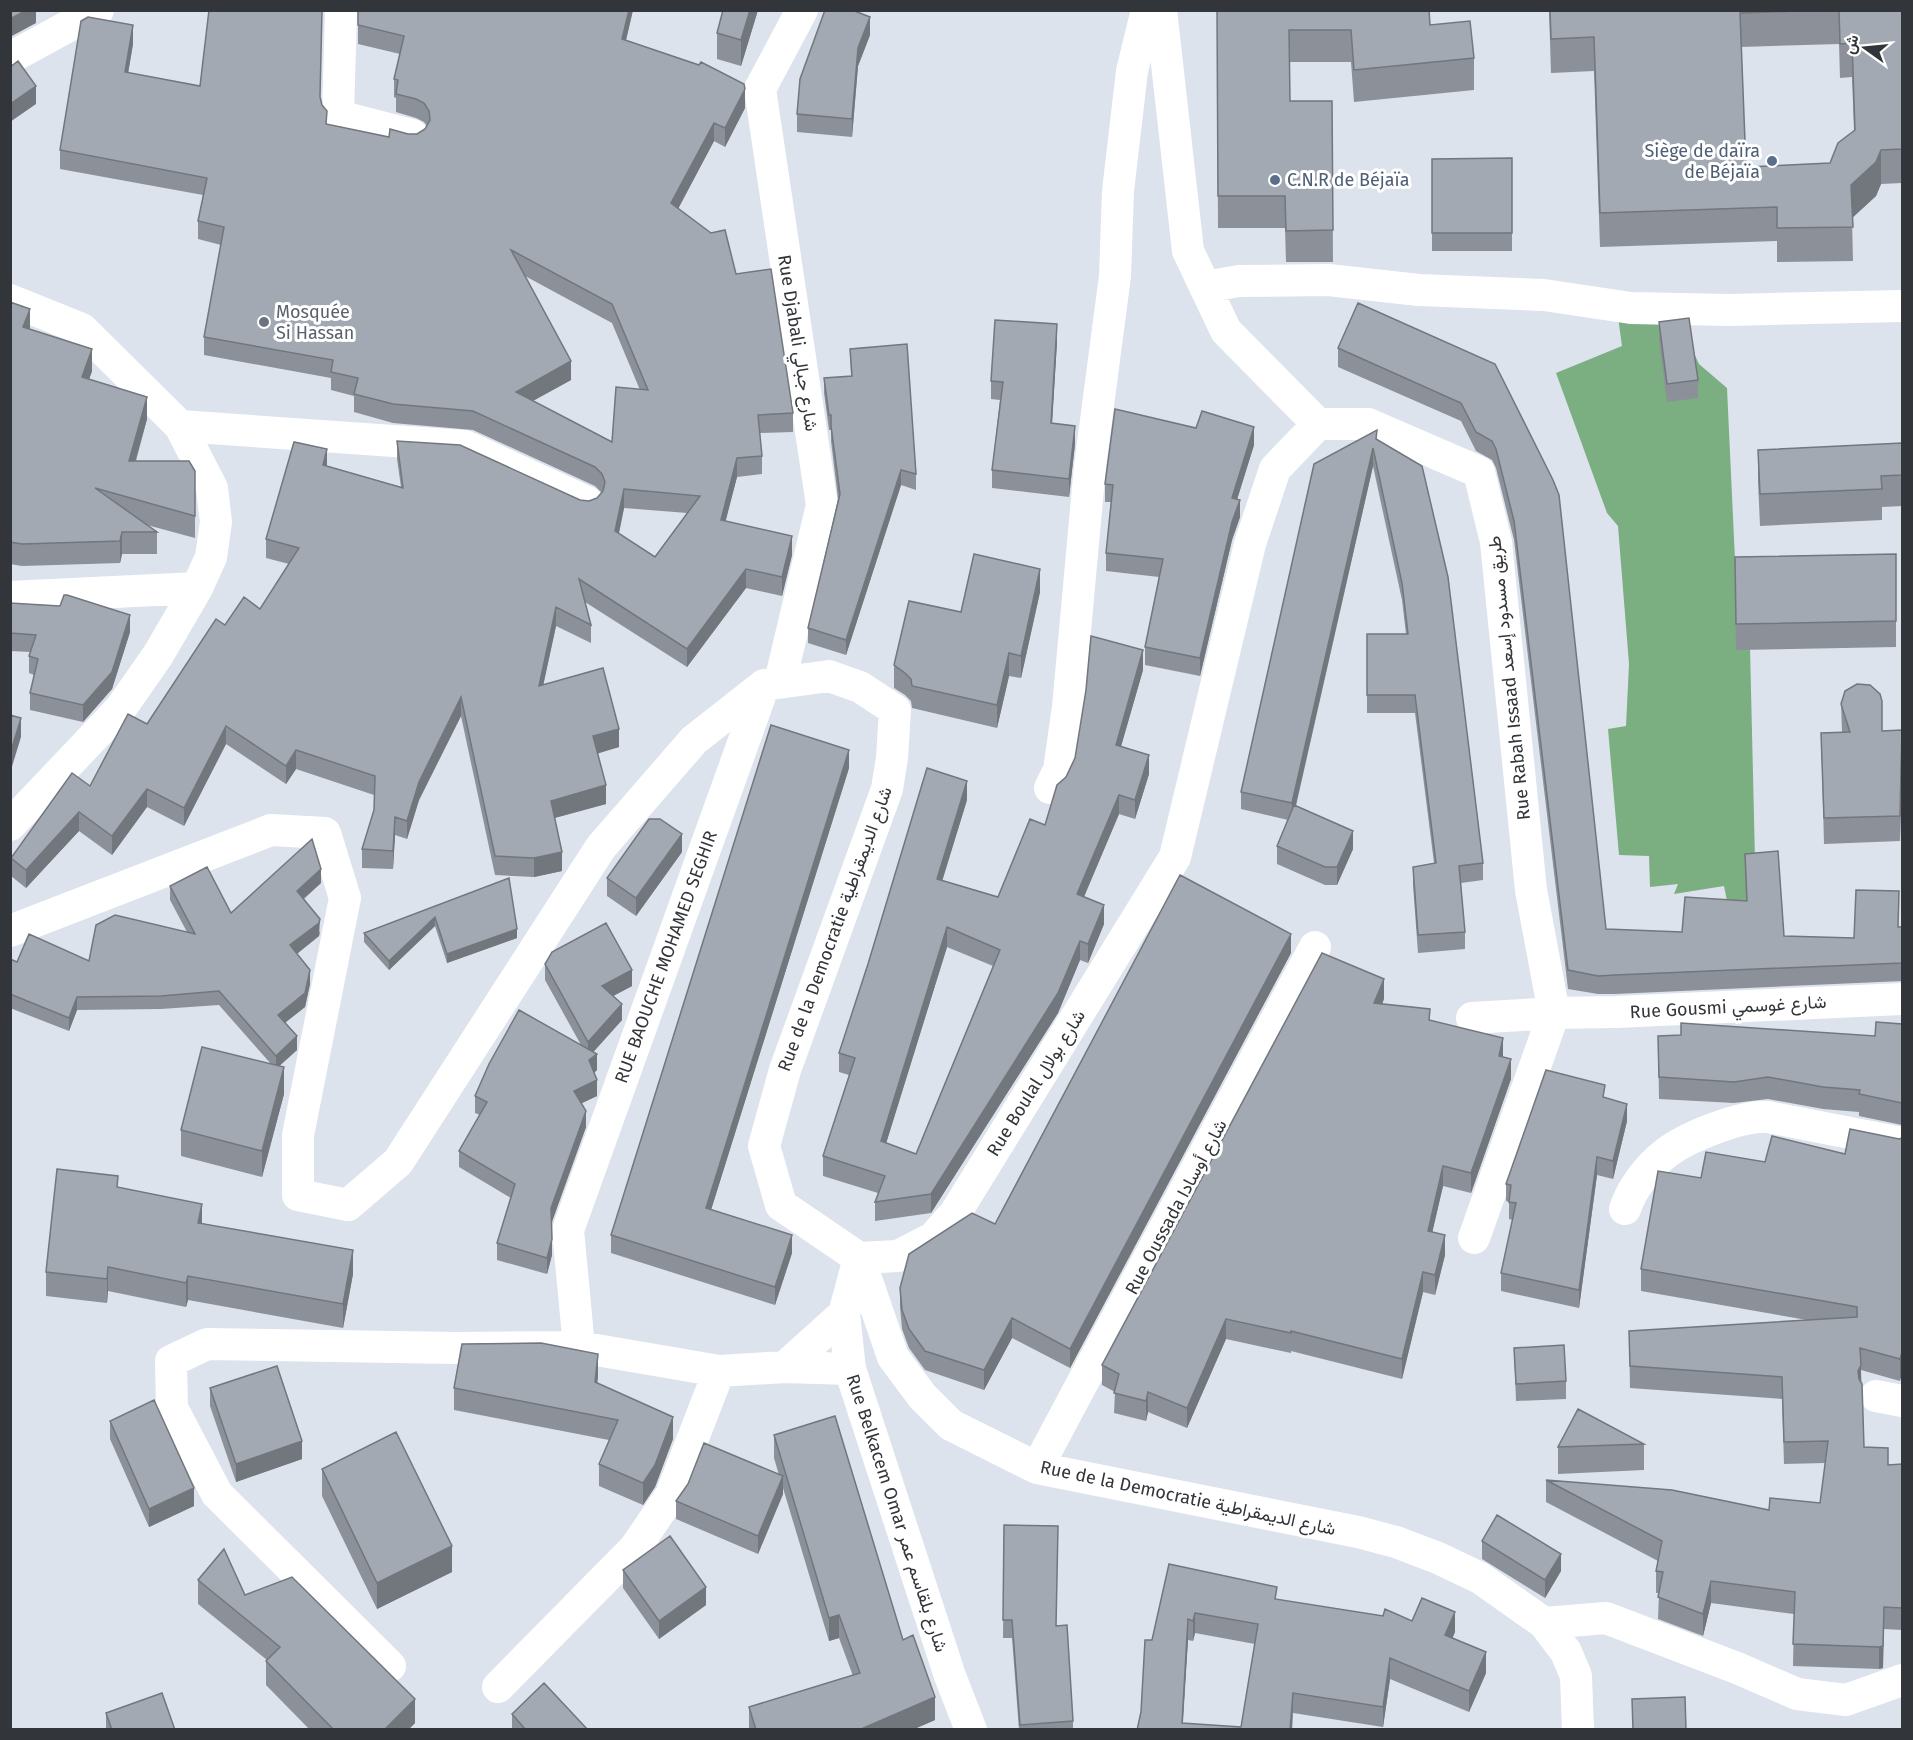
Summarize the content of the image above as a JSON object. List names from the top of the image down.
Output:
{
  "streets": {
    "street": [
      "Rue Djabali شارع جبالي",
      "Rue Rabah Issaad طريق مسدود إسعد",
      "Rue de la Democratie شارع الديمقراطية",
      "RUE BAOUCHE MOHAMED SEGHIR",
      "Rue Gousmi شارع غوسمي",
      "Rue Boulal شارع بولال",
      "Rue Oussada شارع أوسادا",
      "Rue Belkacem Omar شارع بلقاسم عمر"
    ]
  },
  "crossings": [
    ["Rue Djabali شارع جبالي", "Rue de la Democratie شارع الديمقراطية"],
    ["Rue Djabali شارع جبالي", "RUE BAOUCHE MOHAMED SEGHIR"],
    ["Rue Rabah Issaad طريق مسدود إسعد", "Rue Gousmi شارع غوسمي"],
    ["Rue Rabah Issaad طريق مسدود إسعد", "Rue Boulal شارع بولال"],
    ["Rue de la Democratie شارع الديمقراطية", "RUE BAOUCHE MOHAMED SEGHIR"],
    ["Rue de la Democratie شارع الديمقراطية", "Rue Boulal شارع بولال"],
    ["Rue de la Democratie شارع الديمقراطية", "Rue Oussada شارع أوسادا"],
    ["Rue de la Democratie شارع الديمقراطية", "Rue Belkacem Omar شارع بلقاسم عمر"],
    ["Rue Boulal شارع بولال", "Rue Belkacem Omar شارع بلقاسم عمر"]
  ],
  "places": ["Siège de daïra de Béjaïa", "C.N.R de Béjaïa", "Mosquée Si Hassan"],
  "north": "left"
}
